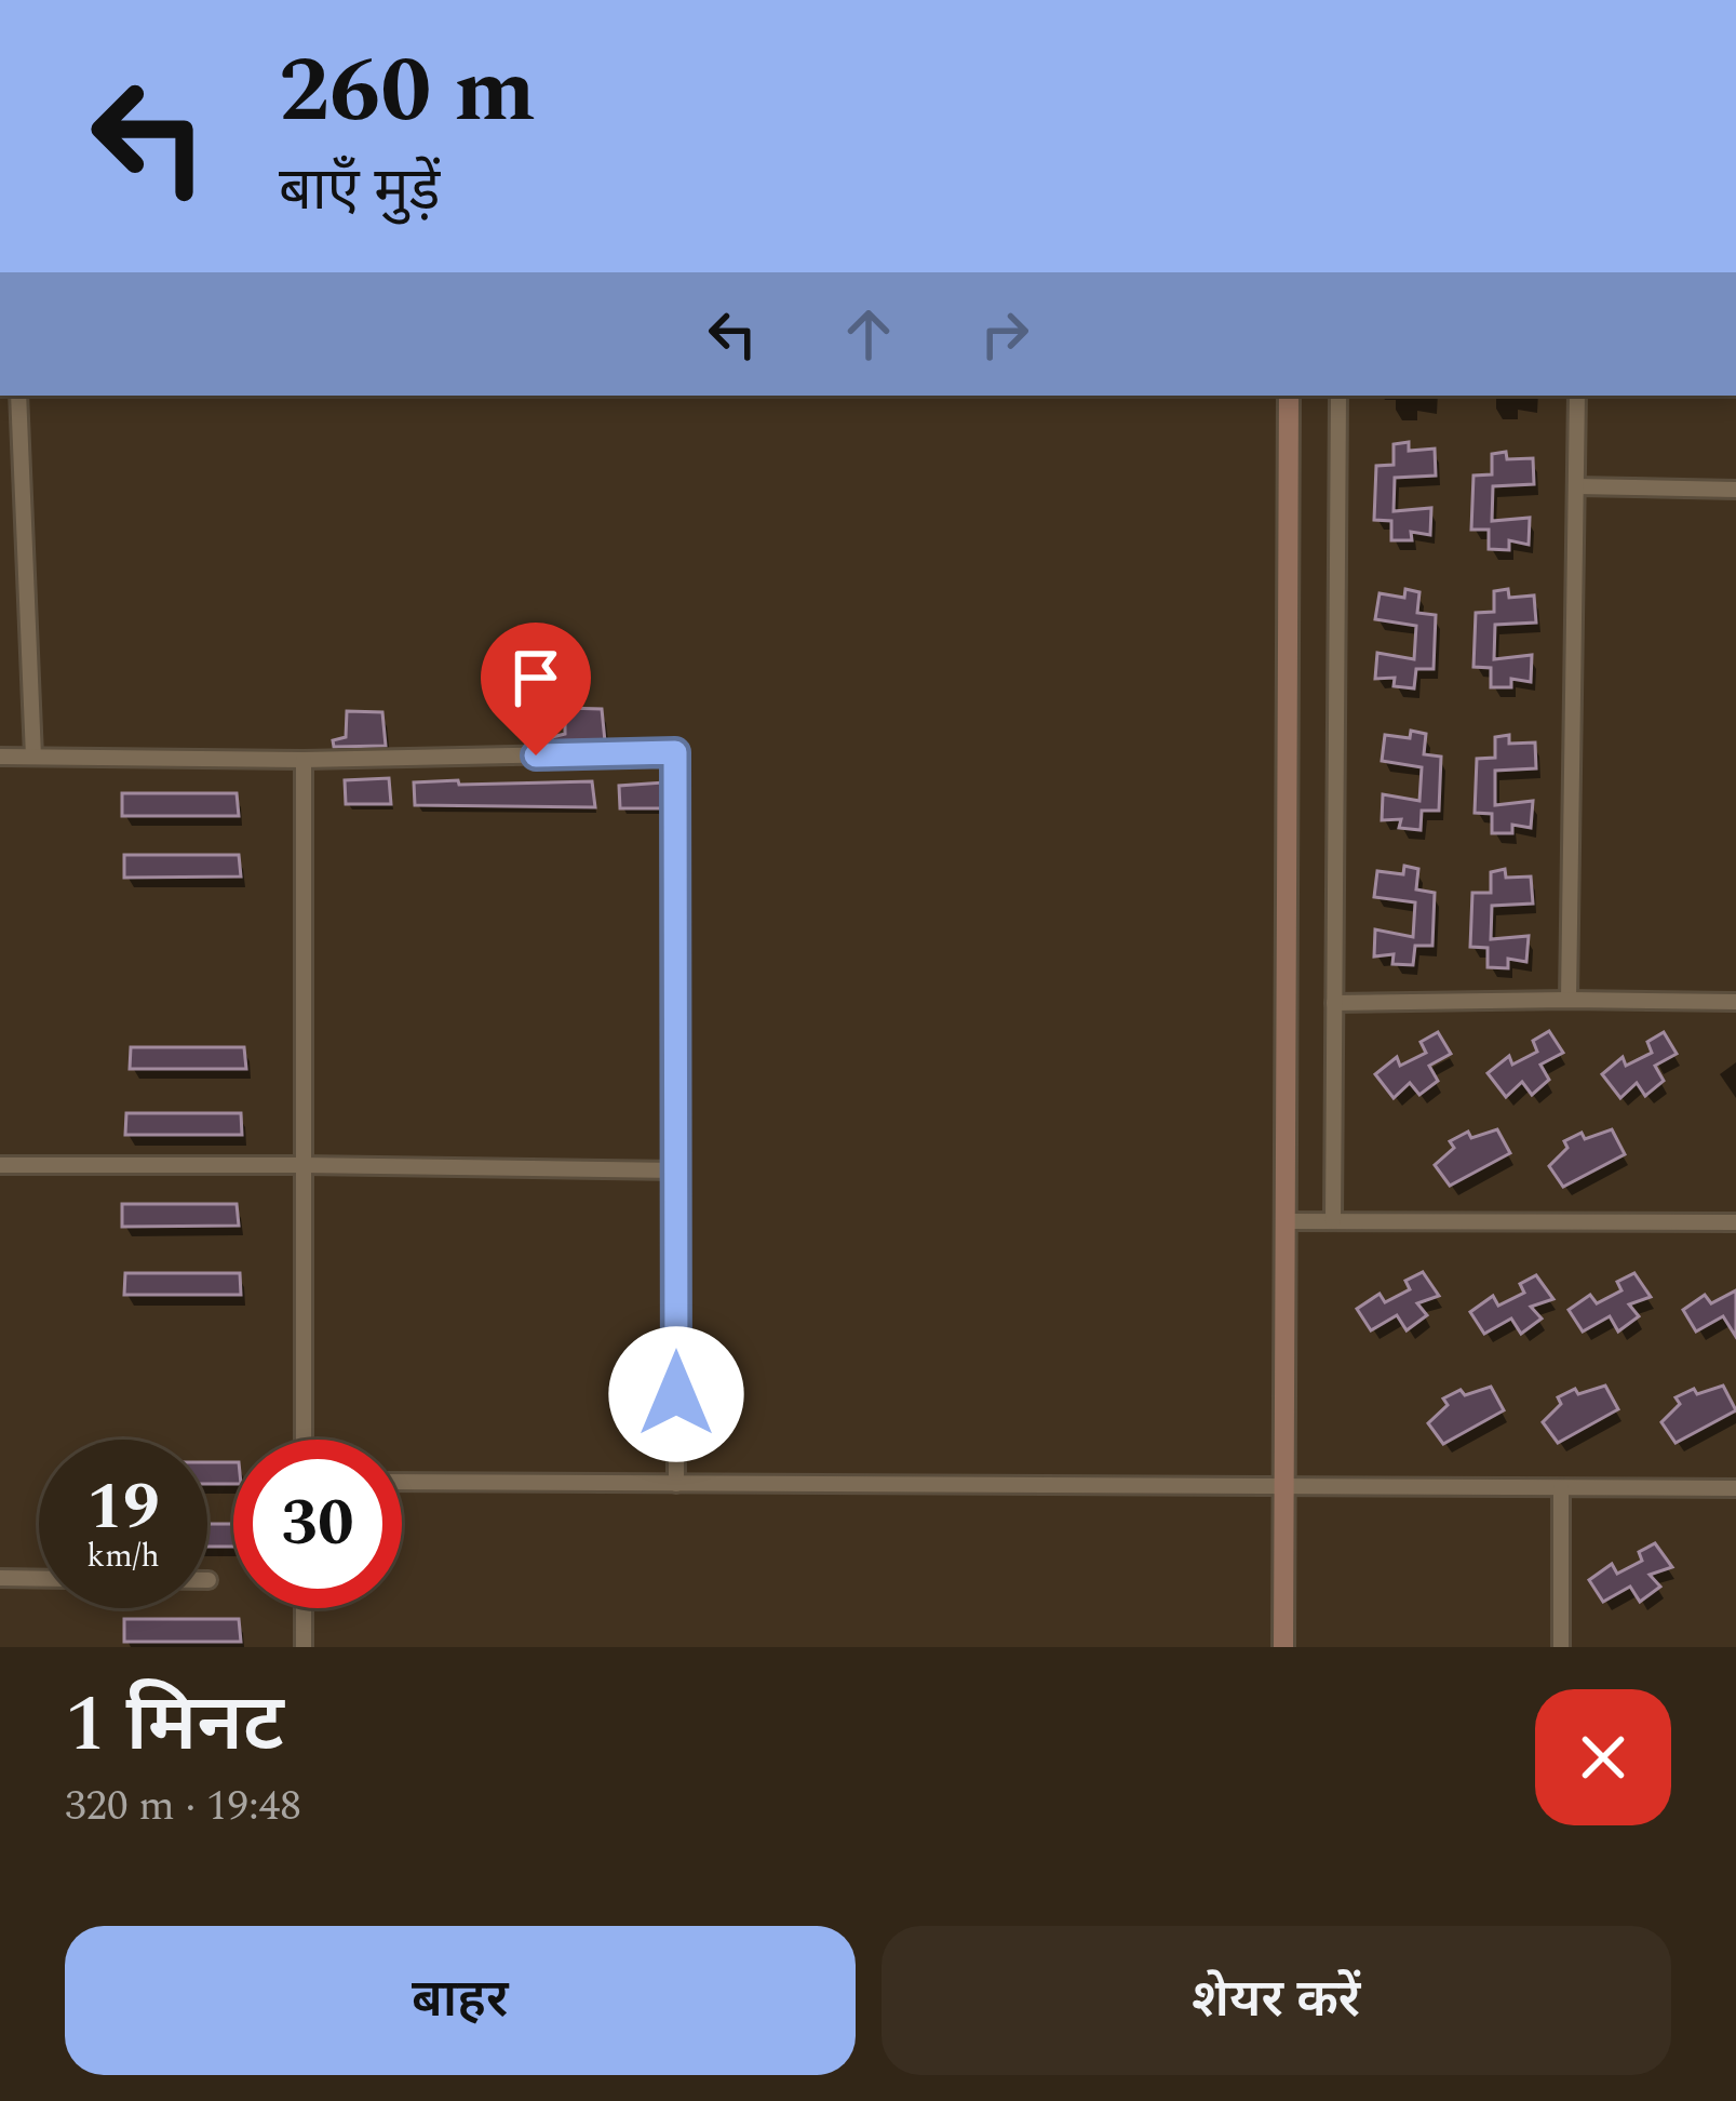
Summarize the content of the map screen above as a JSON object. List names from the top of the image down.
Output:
{
  "page": {
    "turn": ["260 m", "बाएँ मुड़ें"],
    "speed": "19 km/h",
    "limit": "30",
    "heading": ["1 मिनट", "320 m · 19:48"],
    "buttons": ["बाहर", "शेयर करें"]
  }
}
